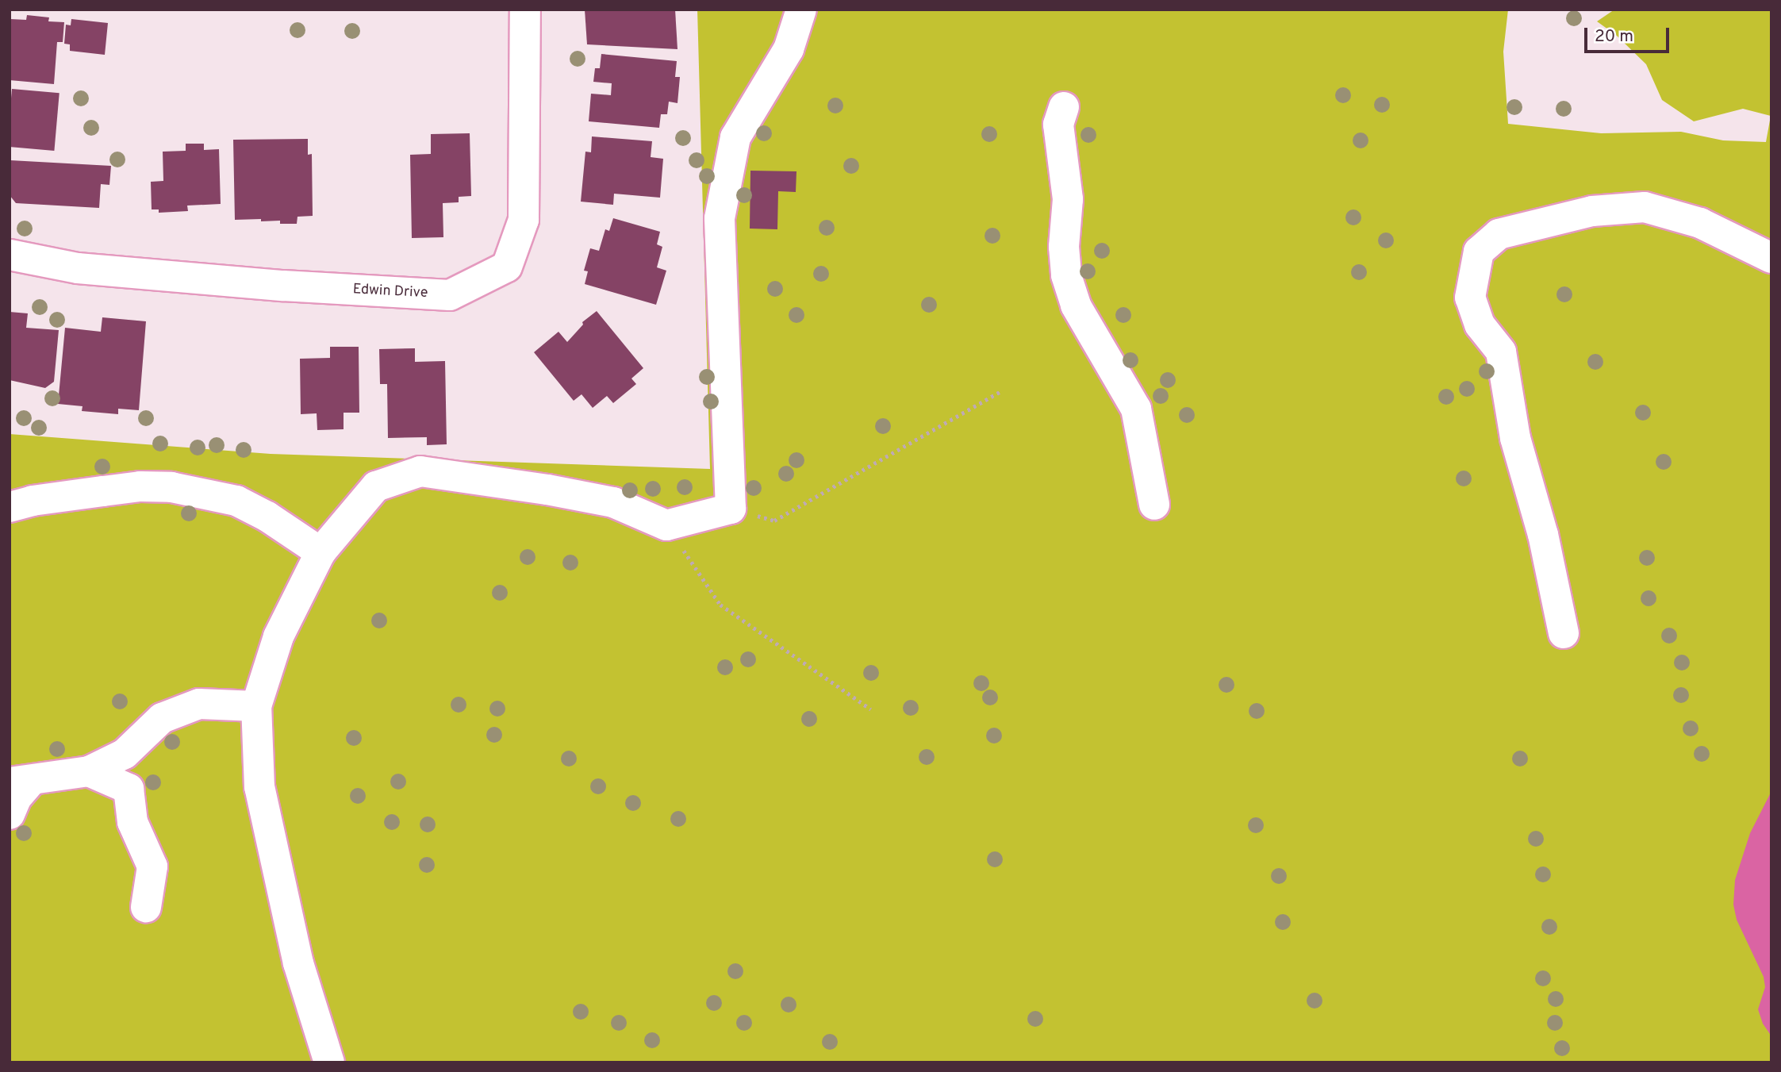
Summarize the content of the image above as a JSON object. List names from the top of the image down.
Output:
{
  "streets": {
    "street": ["Edwin Drive"]
  },
  "scale_bar": "20 m"
}
